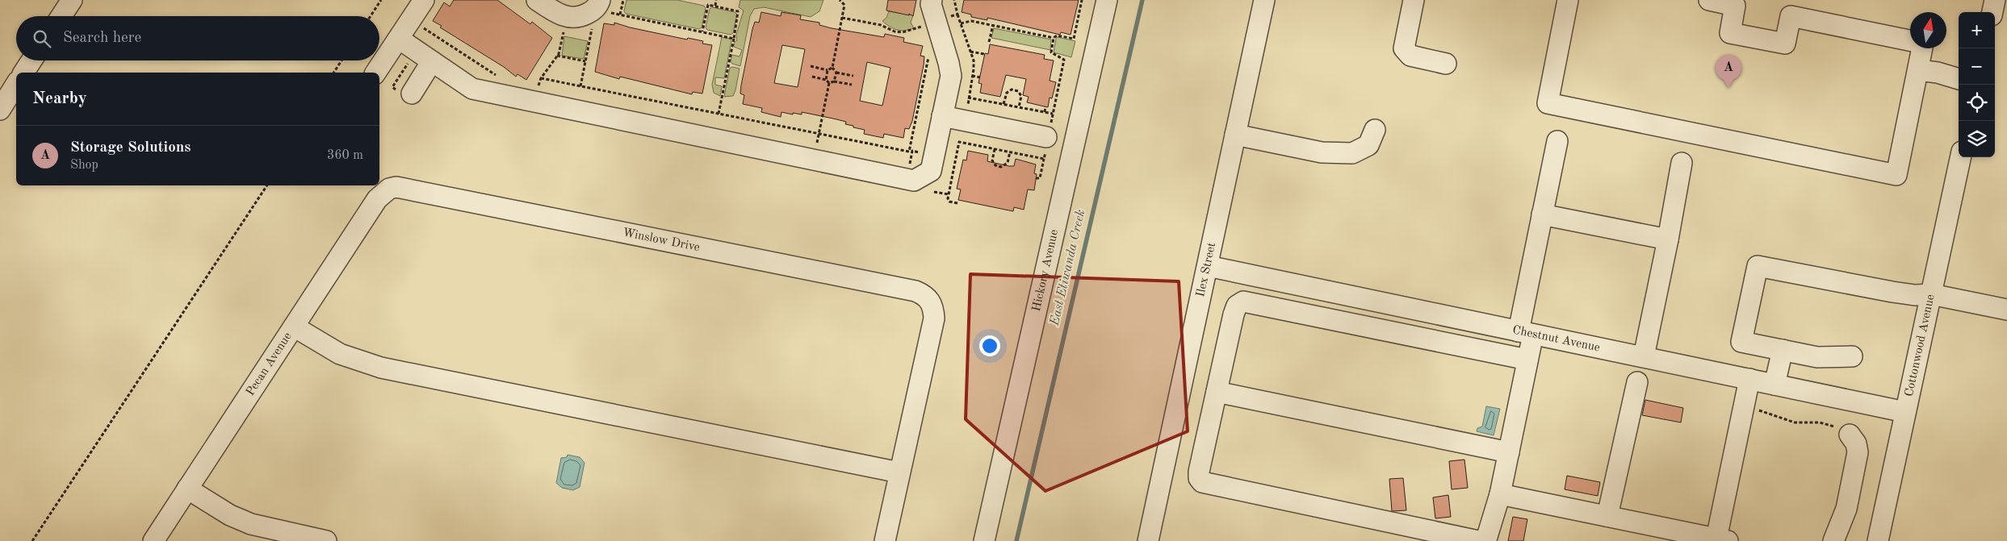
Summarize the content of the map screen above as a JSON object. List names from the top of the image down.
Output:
{
  "streets": {
    "street": [
      "Winslow Drive",
      "Hickory Avenue",
      "Ilex Street",
      "Chestnut Avenue",
      "Cottonwood Avenue",
      "Pecan Avenue"
    ]
  },
  "crossings": [
    ["Winslow Drive", "Pecan Avenue"],
    ["Ilex Street", "Chestnut Avenue"],
    ["Chestnut Avenue", "Cottonwood Avenue"]
  ],
  "water": ["East Etiwanda Creek"],
  "north": "top",
  "page": {
    "map_buttons": ["+", "−"],
    "search": "Search here",
    "pins": "A",
    "heading": "Nearby",
    "list": [
      {
        "mark": "A",
        "name": "Storage Solutions",
        "note": "Shop",
        "value": "360 m"
      }
    ]
  }
}
